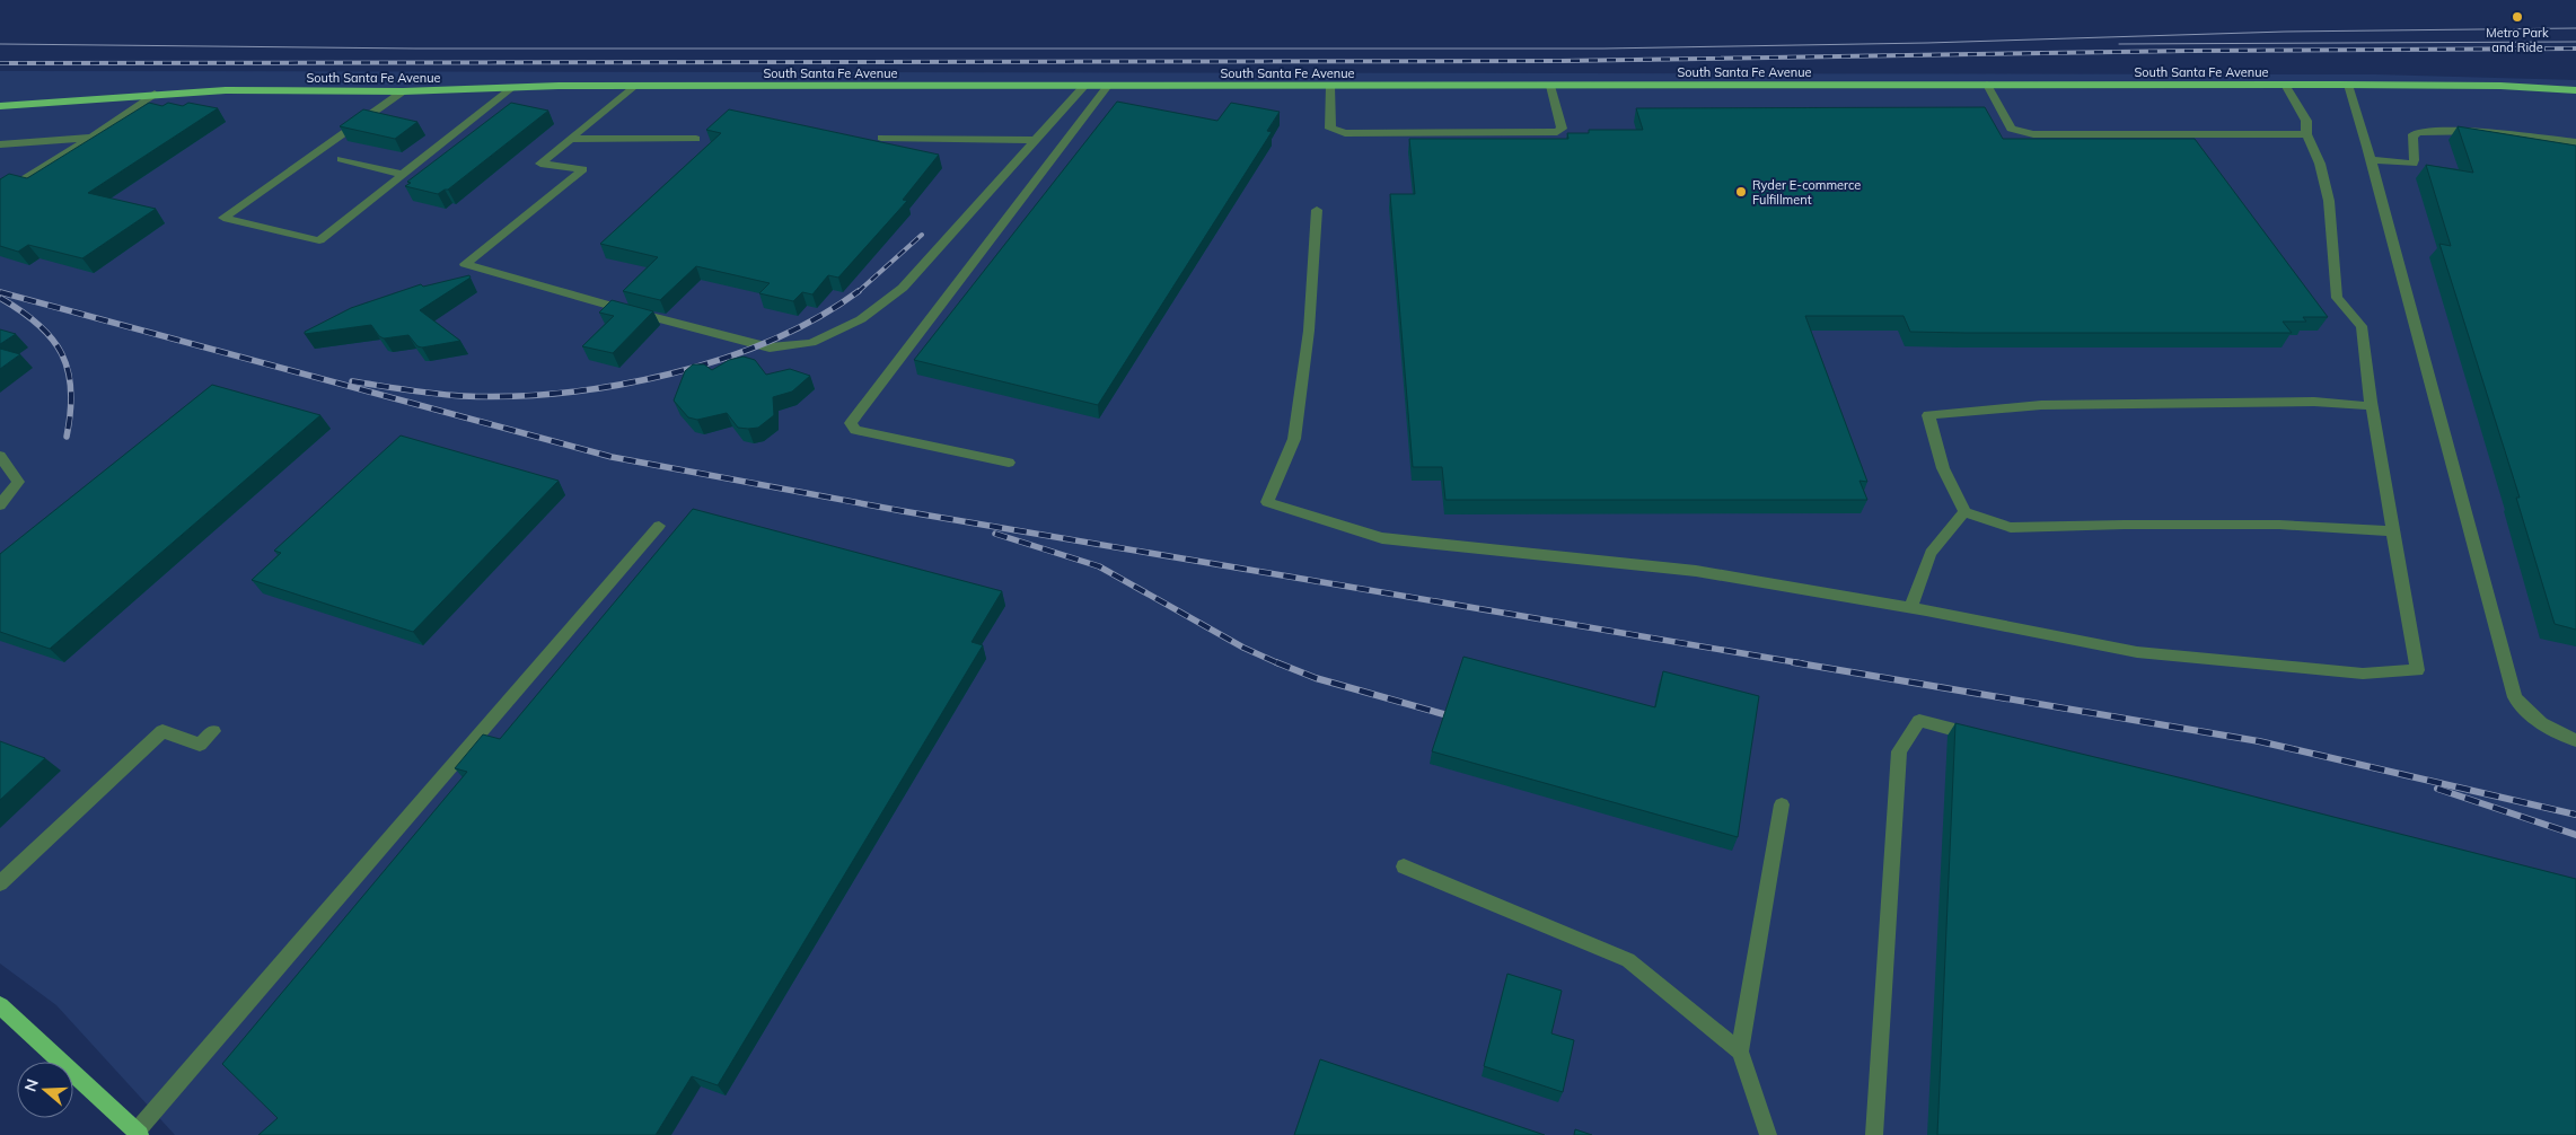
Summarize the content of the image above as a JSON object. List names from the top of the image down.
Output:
{
  "streets": {
    "main road": ["South Santa Fe Avenue"]
  },
  "places": ["Metro Park and Ride", "Ryder E-commerce Fulfillment"],
  "north": "left"
}
